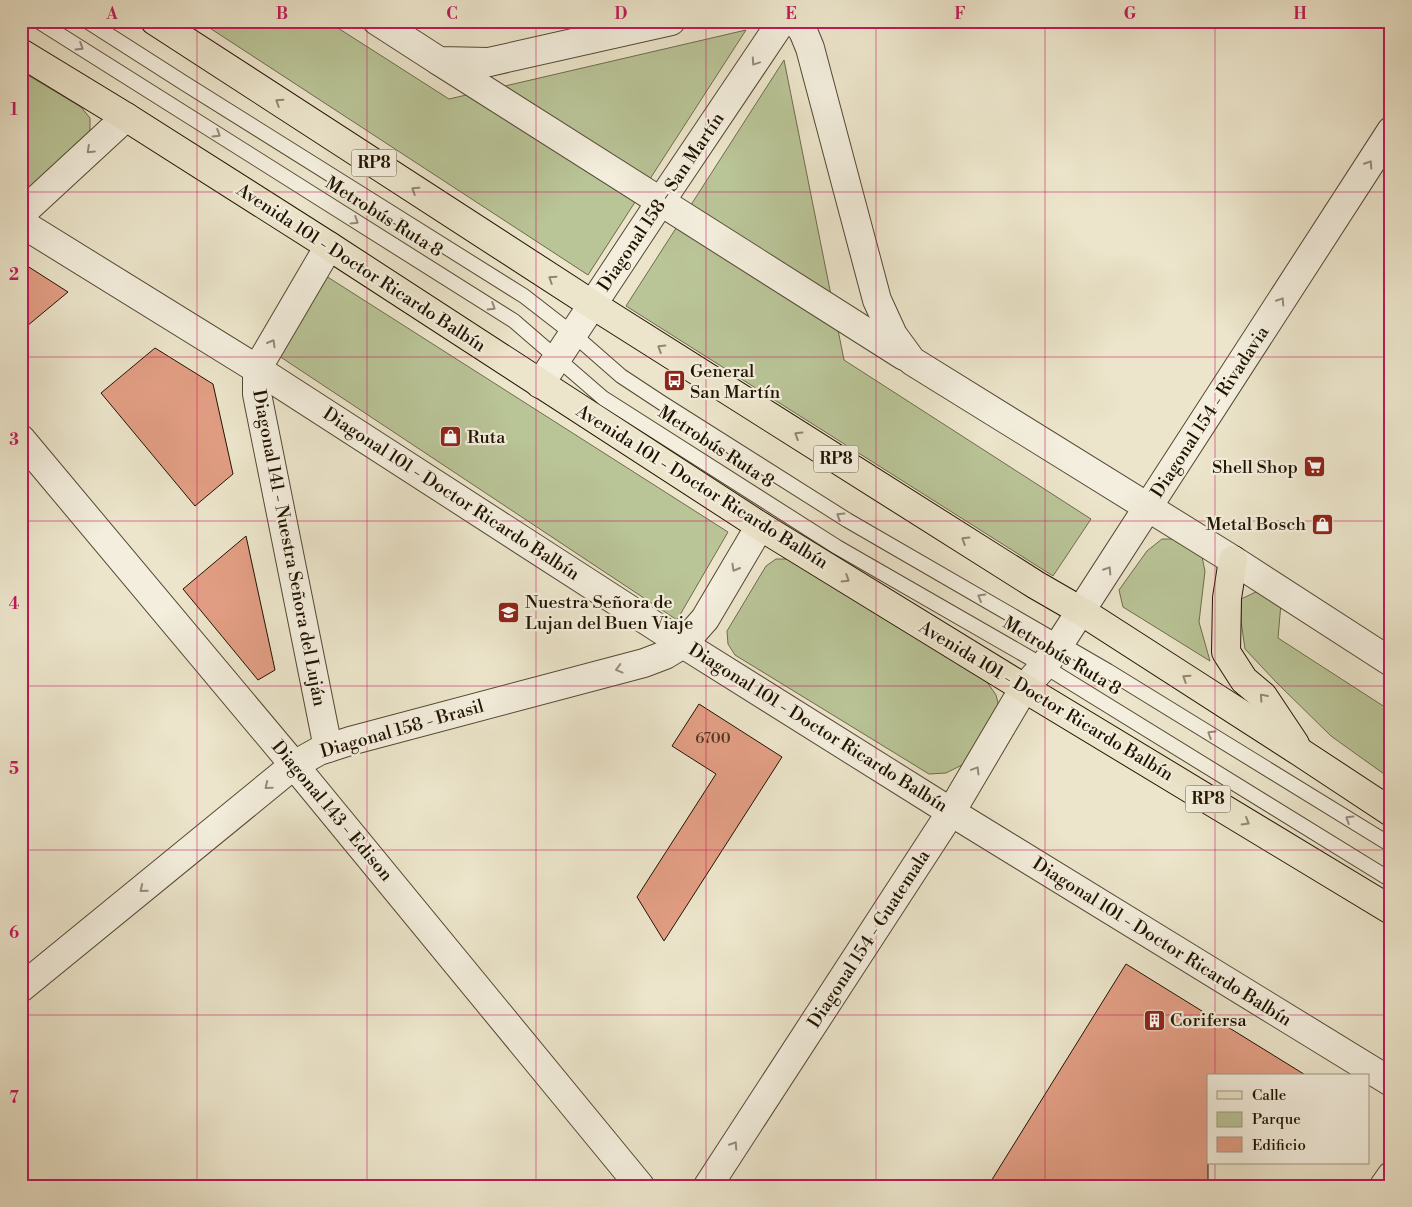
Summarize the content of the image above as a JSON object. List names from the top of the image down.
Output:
{
  "streets": {
    "main road": ["RP8", "Avenida 101 - Doctor Ricardo Balbín"],
    "street": [
      "Diagonal 158 - San Martín",
      "Diagonal 154 - Rivadavia",
      "Diagonal 101 - Doctor Ricardo Balbín",
      "Diagonal 141 - Nuestra Señora del Luján",
      "Diagonal 158 - Brasil",
      "Diagonal 143 - Edison",
      "Diagonal 154 - Guatemala"
    ],
    "lane": ["Metrobús Ruta 8"]
  },
  "crossings": [
    ["RP8", "Diagonal 158 - San Martín"],
    ["RP8", "Diagonal 154 - Rivadavia"],
    ["Diagonal 158 - San Martín", "Metrobús Ruta 8"],
    ["Diagonal 158 - San Martín", "Avenida 101 - Doctor Ricardo Balbín"],
    ["Metrobús Ruta 8", "Diagonal 154 - Rivadavia"],
    ["Avenida 101 - Doctor Ricardo Balbín", "Diagonal 154 - Rivadavia"],
    ["Avenida 101 - Doctor Ricardo Balbín", "Diagonal 141 - Nuestra Señora del Luján"],
    ["Avenida 101 - Doctor Ricardo Balbín", "Diagonal 158 - Brasil"],
    ["Avenida 101 - Doctor Ricardo Balbín", "Diagonal 154 - Guatemala"],
    ["Diagonal 154 - Rivadavia", "Diagonal 154 - Guatemala"],
    ["Diagonal 101 - Doctor Ricardo Balbín", "Diagonal 141 - Nuestra Señora del Luján"],
    ["Diagonal 101 - Doctor Ricardo Balbín", "Diagonal 158 - Brasil"],
    ["Diagonal 101 - Doctor Ricardo Balbín", "Diagonal 154 - Guatemala"],
    ["Diagonal 141 - Nuestra Señora del Luján", "Diagonal 158 - Brasil"],
    ["Diagonal 158 - Brasil", "Diagonal 143 - Edison"]
  ],
  "one_way": [
    "Diagonal 158 - San Martín",
    "Diagonal 154 - Rivadavia",
    "Diagonal 158 - Brasil",
    "Diagonal 154 - Guatemala"
  ],
  "places": {
    "bus stop": ["General San Martín"],
    "shop": ["Ruta", "Metal Bosch"],
    "supermarket": ["Shell Shop"],
    "school or university": ["Nuestra Señora de Lujan del Buen Viaje"],
    "building": ["Corifersa"]
  },
  "house_numbers": ["6700"],
  "legend": ["Calle", "Parque", "Edificio"],
  "grid": {
    "columns": [
      "A",
      "B",
      "C",
      "D",
      "E",
      "F",
      "G",
      "H"
    ],
    "rows": [
      "1",
      "2",
      "3",
      "4",
      "5",
      "6",
      "7"
    ]
  }
}
